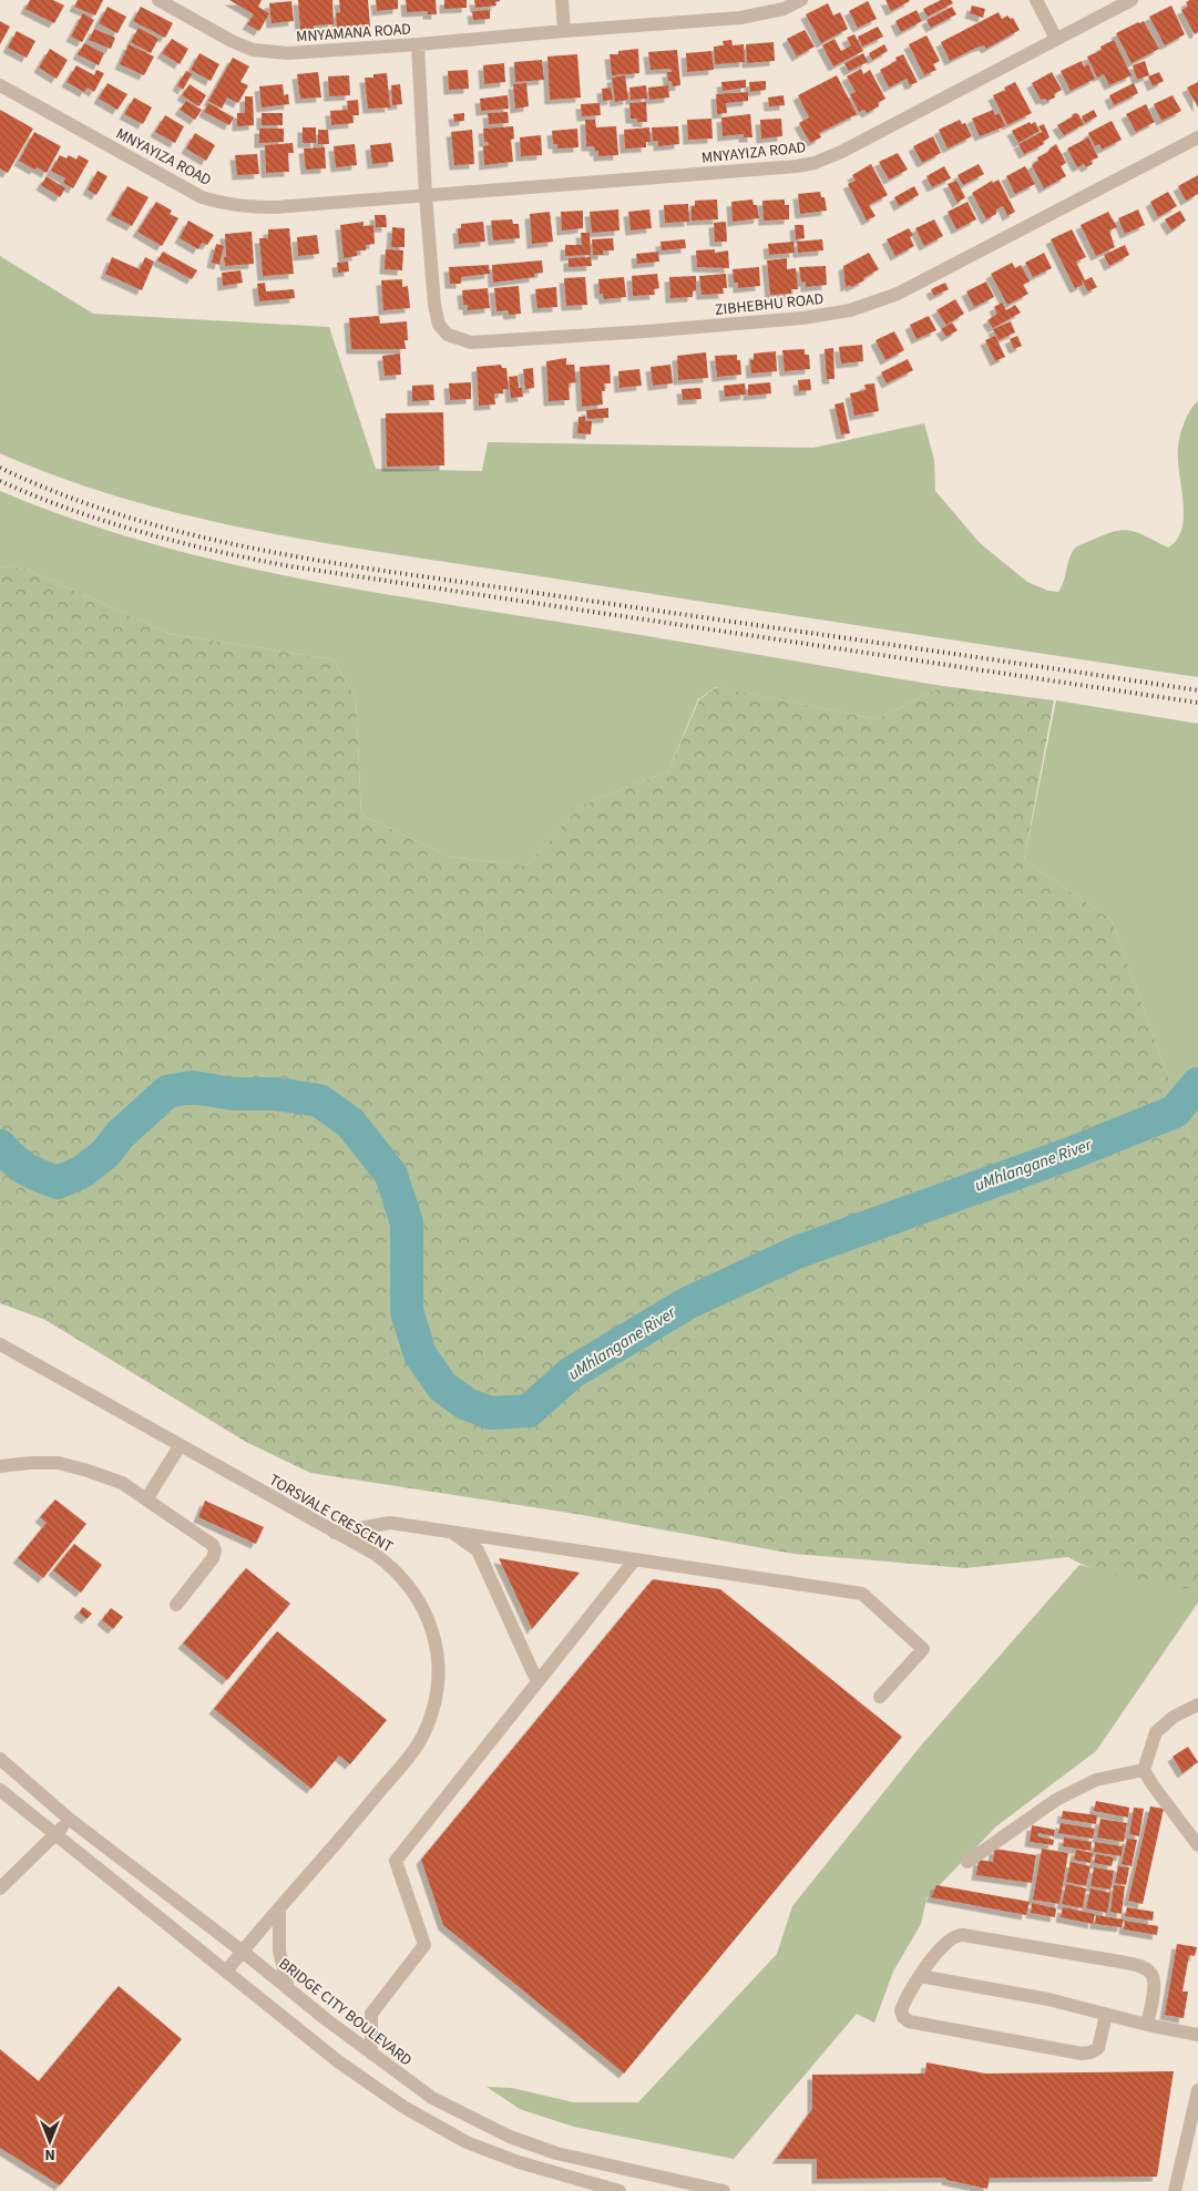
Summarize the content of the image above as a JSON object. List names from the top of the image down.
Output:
{
  "streets": {
    "street": [
      "MNYAMANA ROAD",
      "MNYAYIZA ROAD",
      "ZIBHEBHU ROAD",
      "TORSVALE CRESCENT",
      "BRIDGE CITY BOULEVARD"
    ]
  },
  "crossings": [
    ["MNYAYIZA ROAD", "ZIBHEBHU ROAD"],
    ["TORSVALE CRESCENT", "BRIDGE CITY BOULEVARD"]
  ],
  "water": ["uMhlangane River"],
  "north": "bottom"
}
